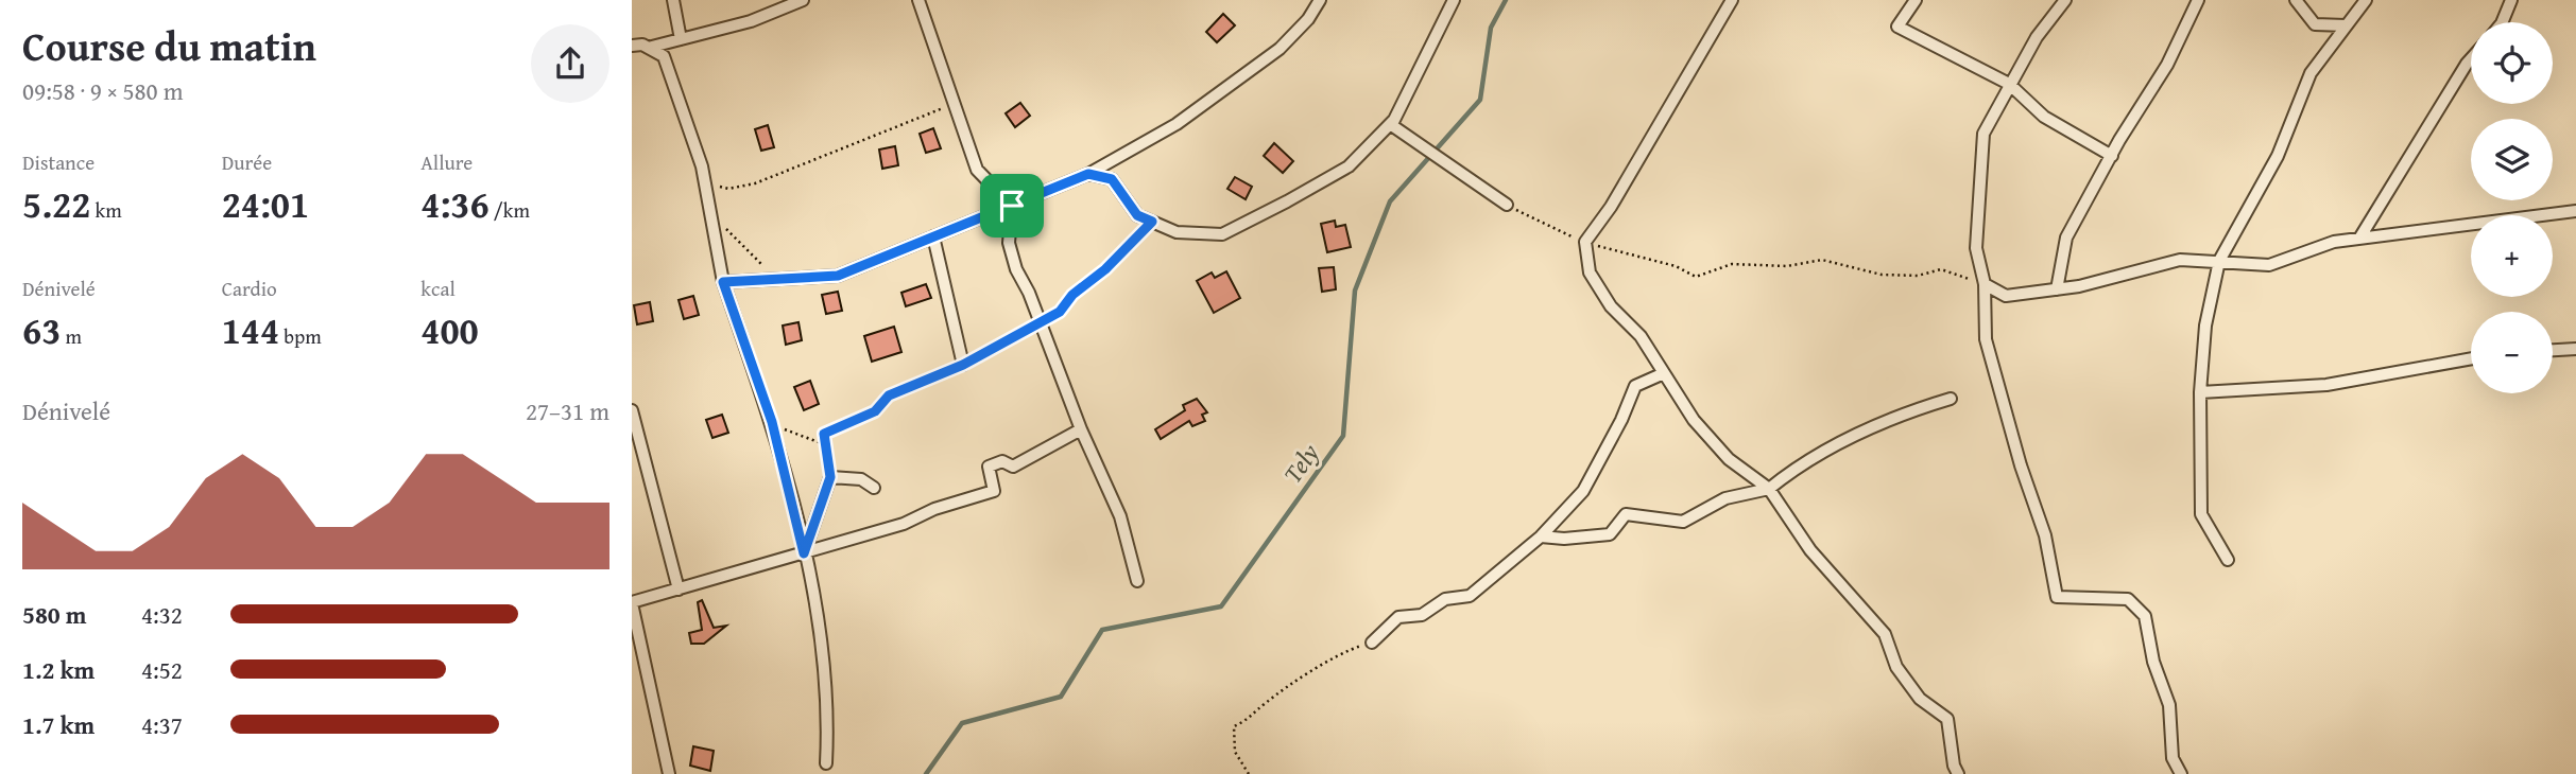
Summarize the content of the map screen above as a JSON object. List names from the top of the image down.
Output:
{
  "water": ["Tely"],
  "page": {
    "heading": ["Course du matin", "09:58 · 9 × 580 m"],
    "map_buttons": ["+", "−"],
    "stats": [
      ["Distance", "5.22 km"],
      ["Durée", "24:01"],
      ["Allure", "4:36 /km"],
      ["Dénivelé", "63 m"],
      ["Cardio", "144 bpm"],
      ["kcal", "400"]
    ],
    "chart": ["Dénivelé", "27–31 m"],
    "list": [
      {
        "name": "580 m",
        "note": "4:32"
      },
      {
        "name": "1.2 km",
        "note": "4:52"
      },
      {
        "name": "1.7 km",
        "note": "4:37"
      }
    ]
  }
}
